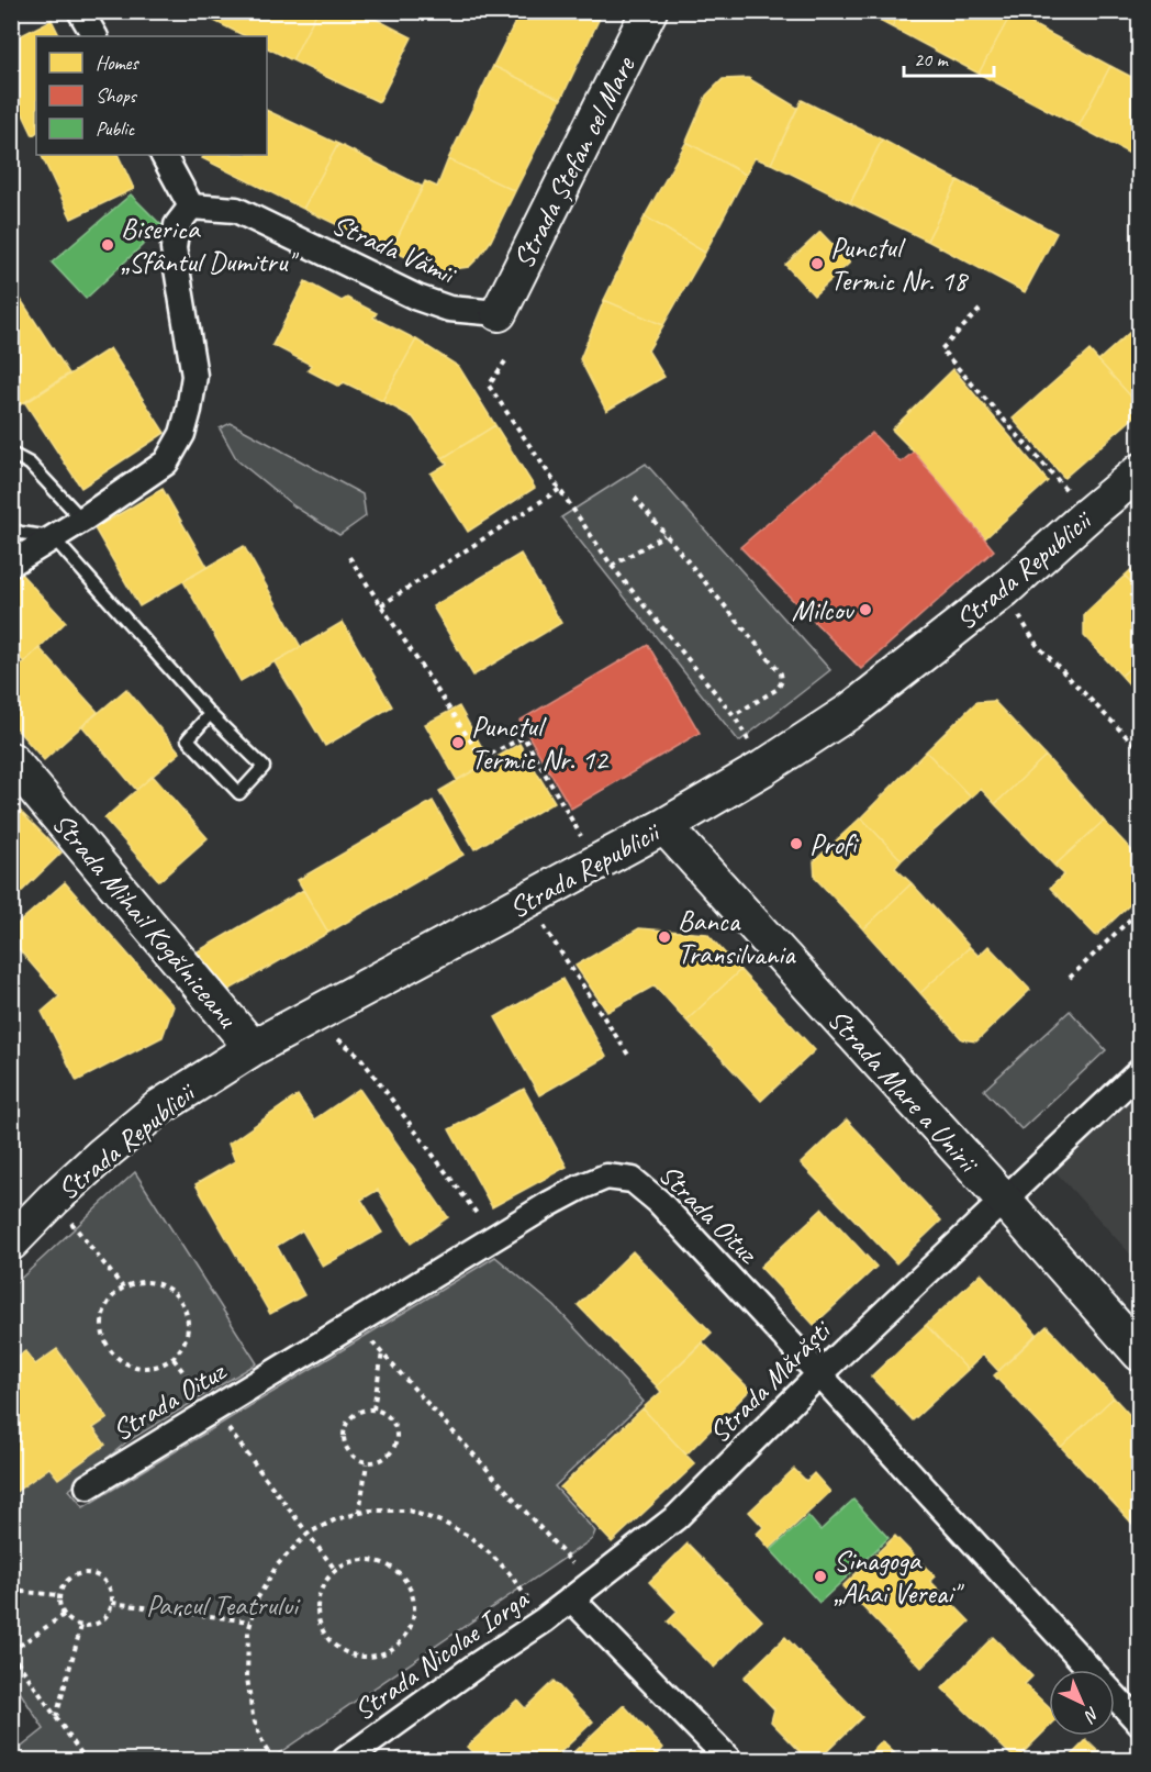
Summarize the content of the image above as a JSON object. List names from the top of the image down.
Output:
{
  "streets": {
    "main road": [
      "Strada Ștefan cel Mare",
      "Strada Republicii",
      "Strada Mihail Kogălniceanu",
      "Strada Mare a Unirii"
    ],
    "street": [
      "Strada Vămii",
      "Strada Oituz",
      "Strada Mărăști",
      "Strada Nicolae Iorga"
    ]
  },
  "crossings": [
    ["Strada Ștefan cel Mare", "Strada Vămii"],
    ["Strada Republicii", "Strada Mihail Kogălniceanu"],
    ["Strada Republicii", "Strada Mare a Unirii"],
    ["Strada Mare a Unirii", "Strada Mărăști"],
    ["Strada Oituz", "Strada Mărăști"],
    ["Strada Mărăști", "Strada Nicolae Iorga"]
  ],
  "parks": ["Parcul Teatrului"],
  "places": [
    "Biserica „Sfântul Dumitru\"",
    "Punctul Termic Nr. 18",
    "Milcov",
    "Punctul Termic Nr. 12",
    "Profi",
    "Banca Transilvania",
    "Sinagoga „Ahai Vereai\""
  ],
  "legend": ["Homes", "Shops", "Public"],
  "scale_bar": "20 m",
  "north": "bottom right"
}
